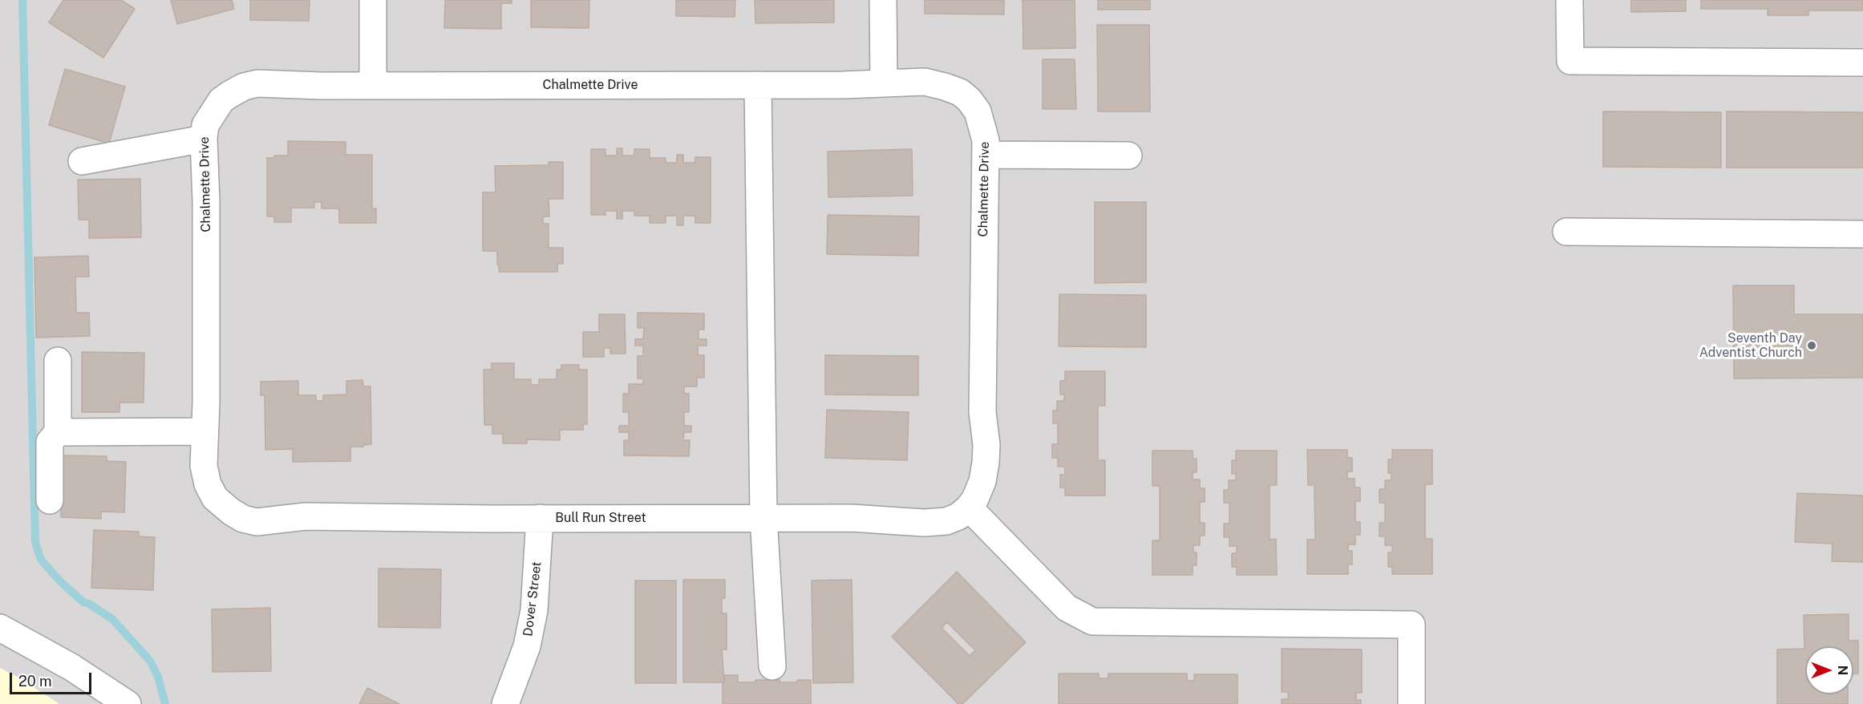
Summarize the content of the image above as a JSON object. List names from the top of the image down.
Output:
{
  "streets": {
    "street": ["Chalmette Drive", "Bull Run Street", "Dover Street"]
  },
  "crossings": [
    ["Chalmette Drive", "Bull Run Street"],
    ["Bull Run Street", "Dover Street"]
  ],
  "places": ["Seventh Day Adventist Church"],
  "scale_bar": "20 m",
  "north": "right"
}
